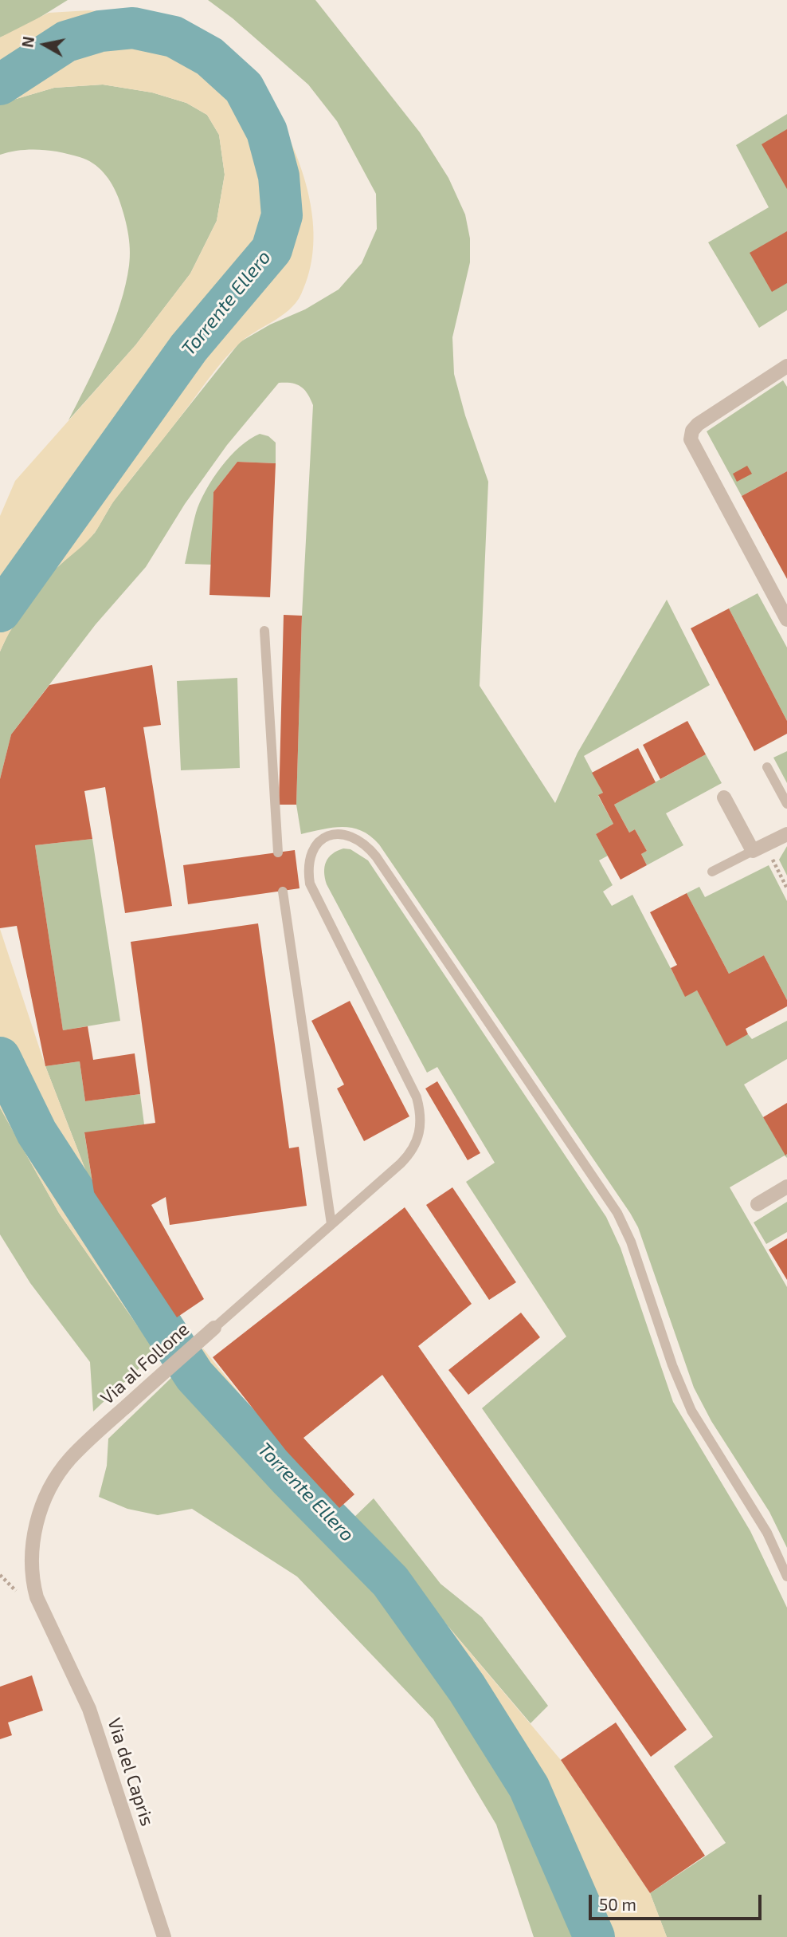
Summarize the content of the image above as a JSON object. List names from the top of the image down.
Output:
{
  "streets": {
    "street": ["Via al Follone", "Via del Capris"]
  },
  "crossings": [
    ["Via al Follone", "Via del Capris"]
  ],
  "water": ["Torrente Ellero"],
  "scale_bar": "50 m",
  "north": "left"
}
